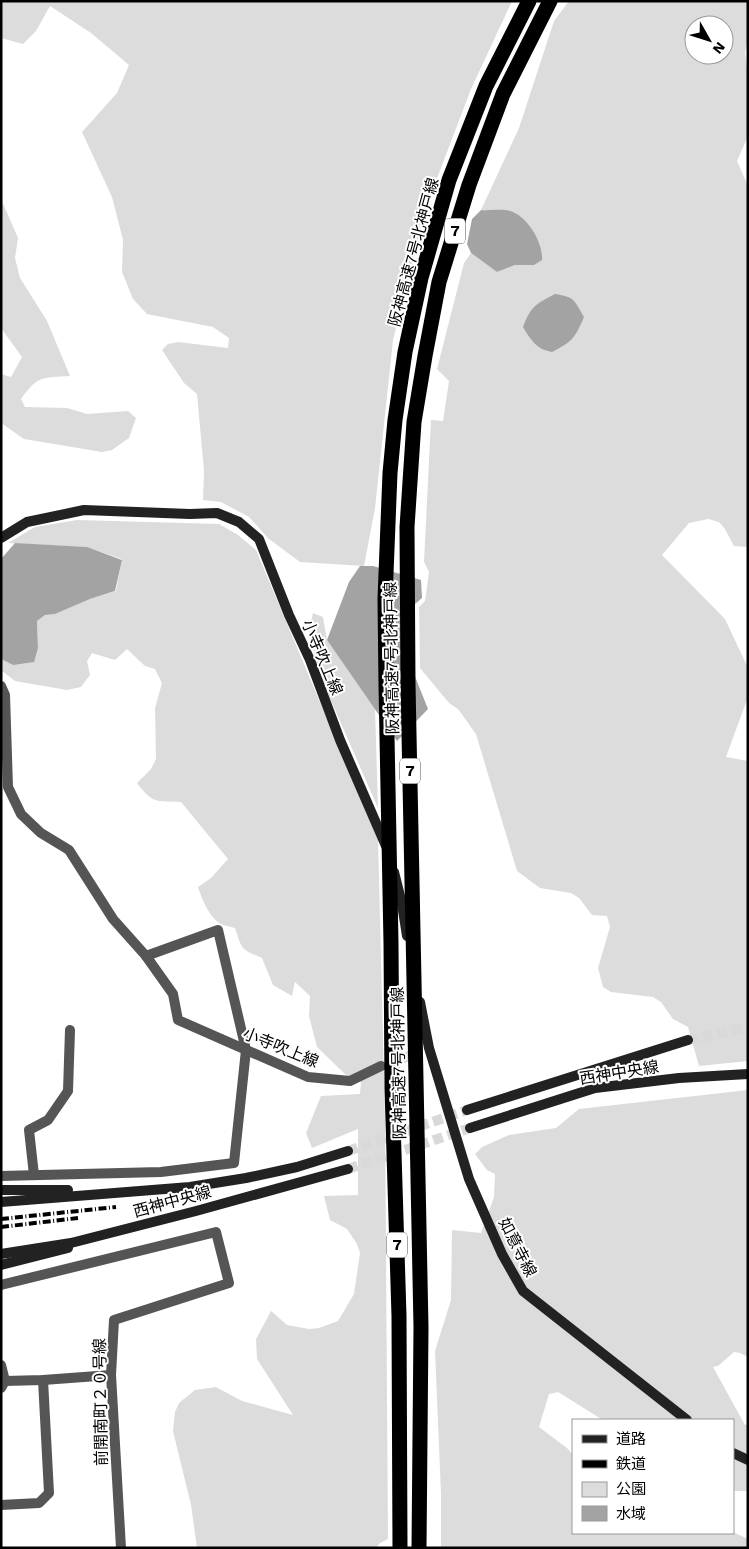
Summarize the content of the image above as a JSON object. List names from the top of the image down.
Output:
{
  "streets": {
    "highway": ["7", "阪神高速7号北神戸線"],
    "street": [
      "小寺吹上線",
      "西神中央線",
      "如意寺線",
      "前開南町２０号線"
    ]
  },
  "crossings": [
    ["小寺吹上線", "如意寺線"]
  ],
  "legend": [
    "道路",
    "鉄道",
    "公園",
    "水域"
  ],
  "north": "bottom right"
}
